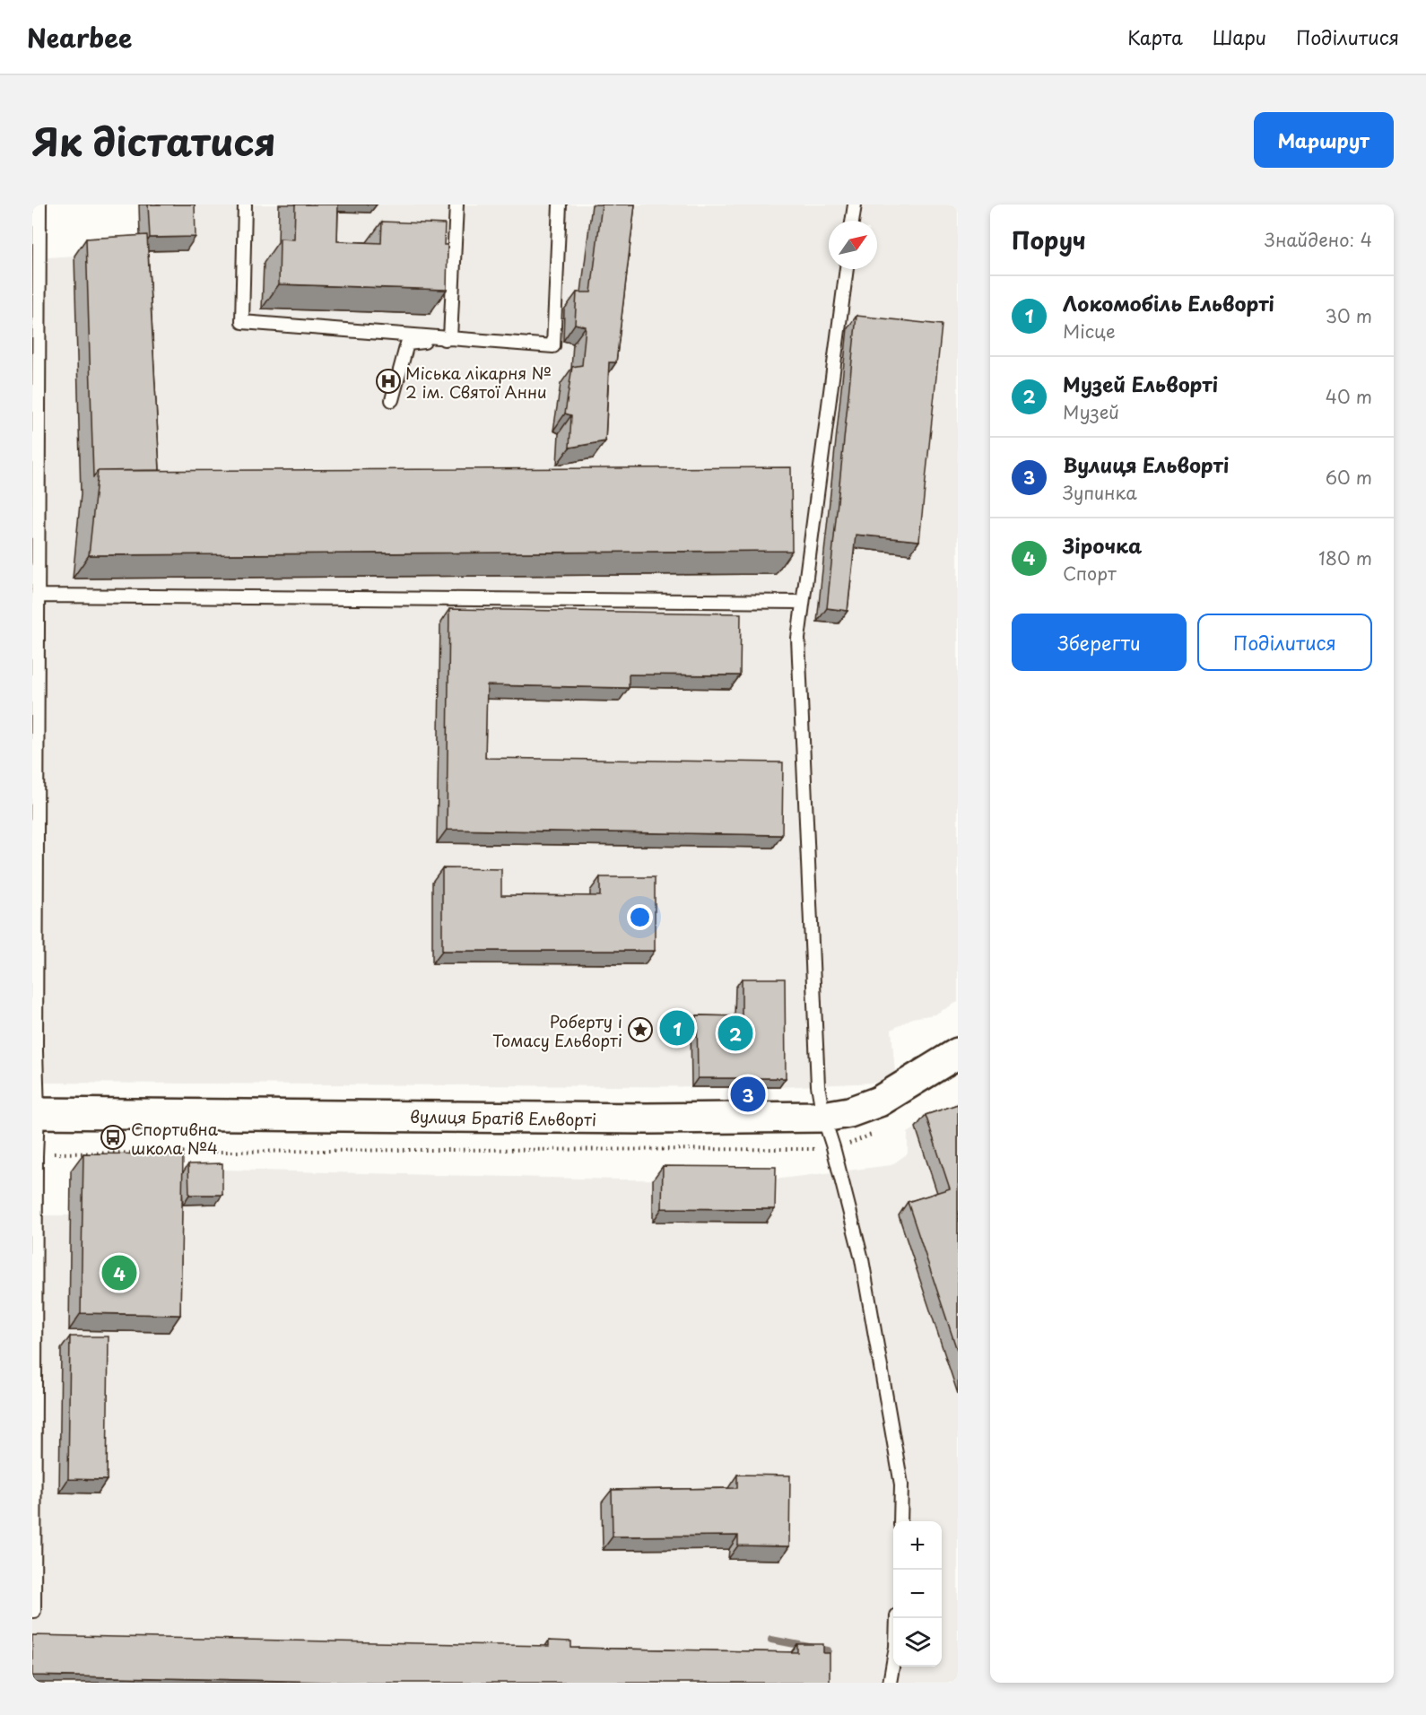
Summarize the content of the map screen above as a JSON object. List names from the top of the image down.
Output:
{
  "streets": {
    "main road": ["вулиця Братів Ельворті"]
  },
  "places": {
    "hospital": ["Міська лікарня № 2 ім. Святої Анни"],
    "place": ["Роберту і Томасу Ельворті"],
    "bus stop": ["Спортивна школа №4"]
  },
  "north": "top right",
  "page": {
    "header": "Nearbee",
    "nav": ["Карта", "Шари", "Поділитися"],
    "title": "Як дістатися",
    "buttons": [
      "Маршрут",
      ["Зберегти", "Поділитися"]
    ],
    "heading": ["Поруч", "Знайдено: 4"],
    "list": [
      {
        "mark": "1",
        "name": "Локомобіль Ельворті",
        "note": "Місце",
        "value": "30 m"
      },
      {
        "mark": "2",
        "name": "Музей Ельворті",
        "note": "Музей",
        "value": "40 m"
      },
      {
        "mark": "3",
        "name": "Вулиця Ельворті",
        "note": "Зупинка",
        "value": "60 m"
      },
      {
        "mark": "4",
        "name": "Зірочка",
        "note": "Спорт",
        "value": "180 m"
      }
    ],
    "pins": [
      "1",
      "2",
      "3",
      "4"
    ],
    "map_buttons": ["+", "−"]
  }
}
